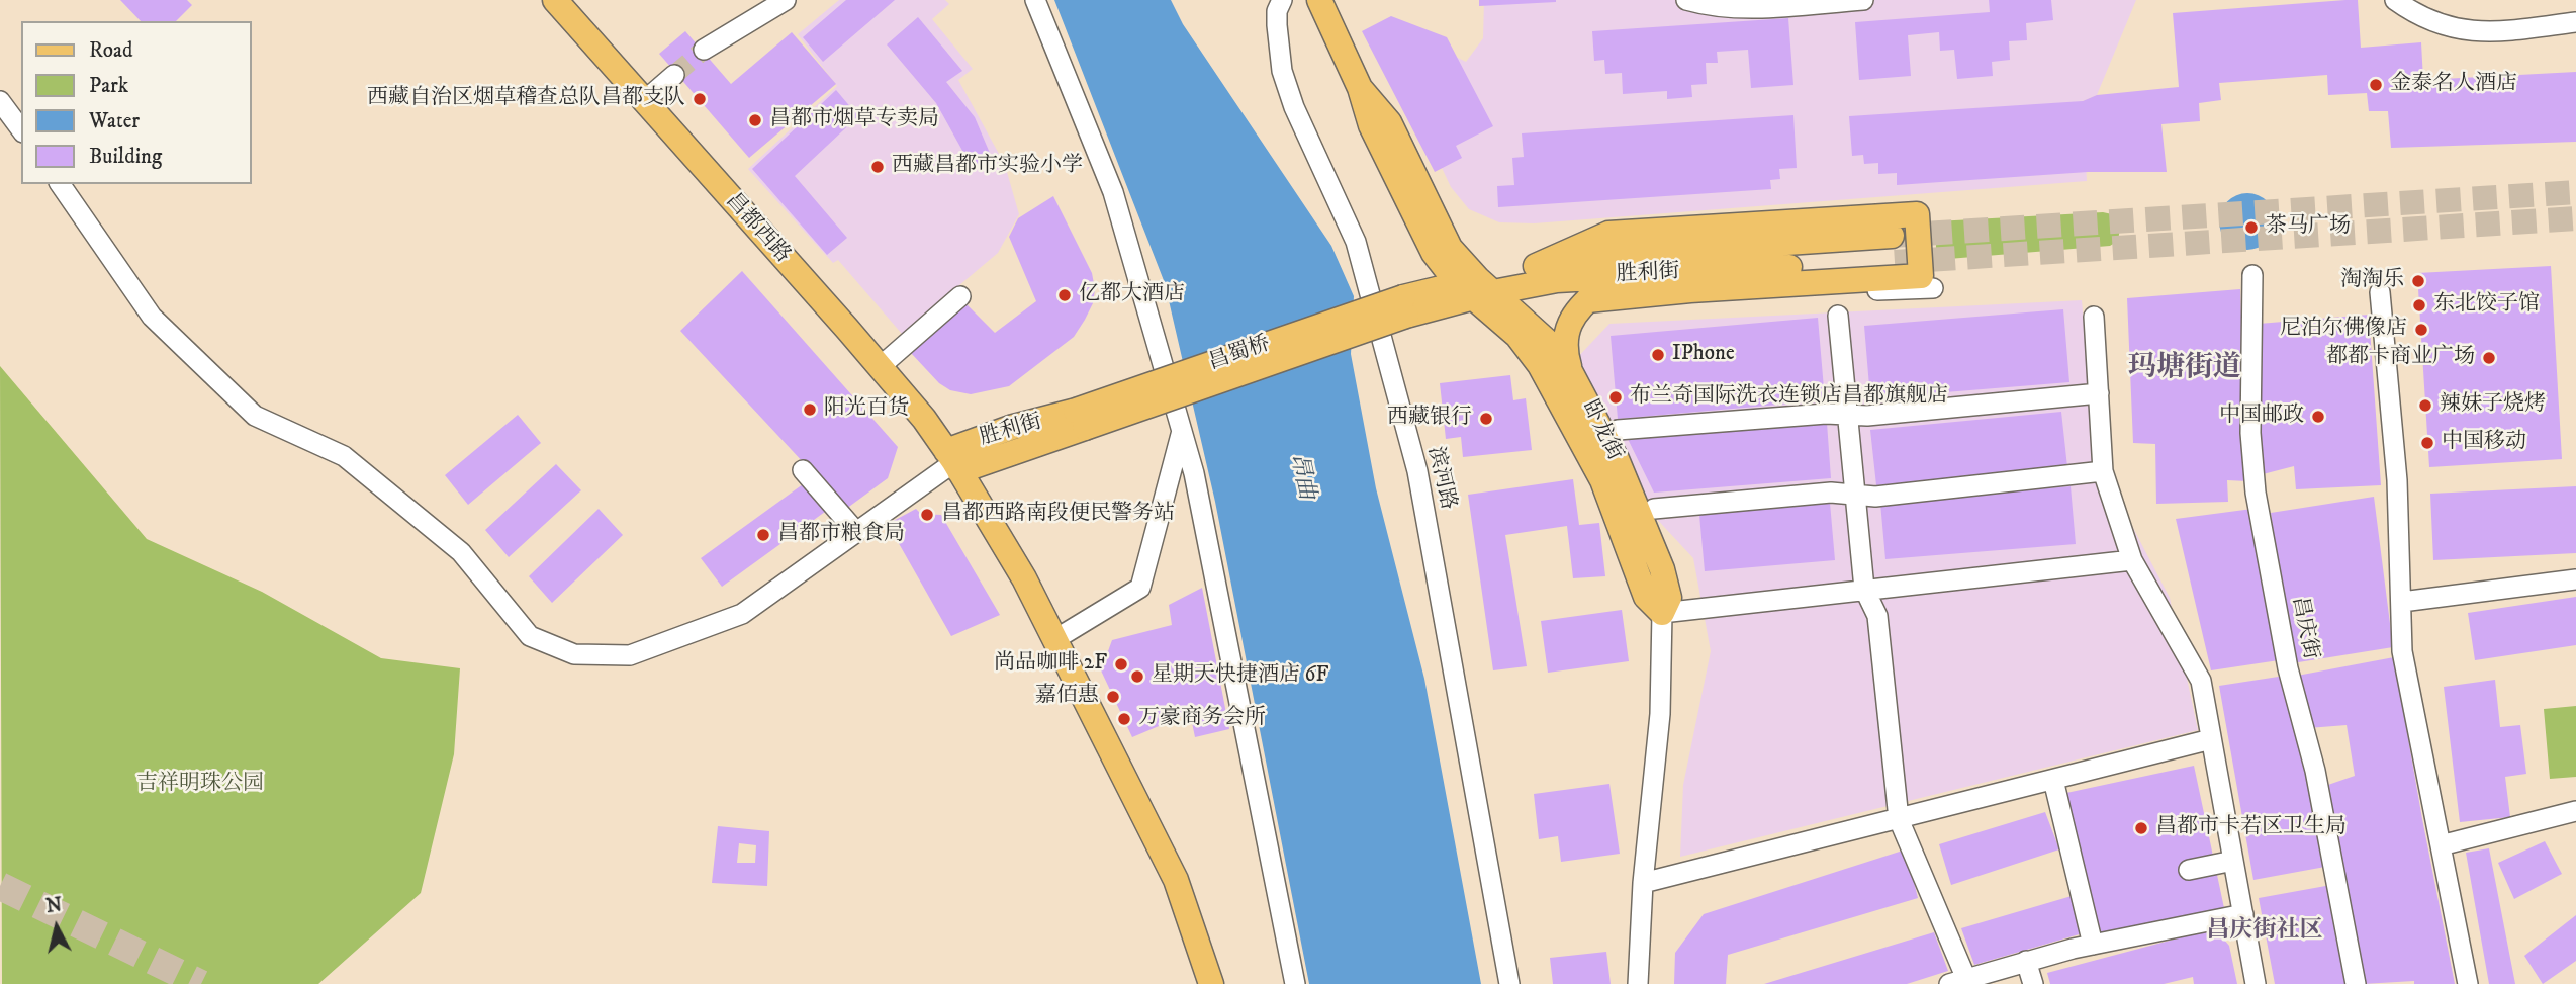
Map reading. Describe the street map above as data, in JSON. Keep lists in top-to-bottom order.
{
  "streets": {
    "main road": [
      "昌都西路",
      "胜利街",
      "昌蜀桥",
      "卧龙街"
    ],
    "street": ["滨河路", "昌庆街"]
  },
  "crossings": [
    ["昌都西路", "胜利街"],
    ["胜利街", "昌蜀桥"],
    ["胜利街", "卧龙街"]
  ],
  "districts": ["玛塘街道", "昌庆街社区"],
  "water": ["昂曲"],
  "parks": ["吉祥明珠公园"],
  "places": [
    "金泰名人酒店",
    "西藏自治区烟草稽查总队昌都支队",
    "昌都市烟草专卖局",
    "西藏昌都市实验小学",
    "茶马广场",
    "淘淘乐",
    "亿都大酒店",
    "东北饺子馆",
    "尼泊尔佛像店",
    "IPhone",
    "都都卡商业广场",
    "布兰奇国际洗衣连锁店昌都旗舰店",
    "辣妹子烧烤",
    "阳光百货",
    "中国邮政",
    "西藏银行",
    "中国移动",
    "昌都西路南段便民警务站",
    "昌都市粮食局",
    "尚品咖啡 2F",
    "星期天快捷酒店 6F",
    "嘉佰惠",
    "万豪商务会所",
    "昌都市卡若区卫生局"
  ],
  "legend": [
    "Road",
    "Park",
    "Water",
    "Building"
  ],
  "north": "top"
}
